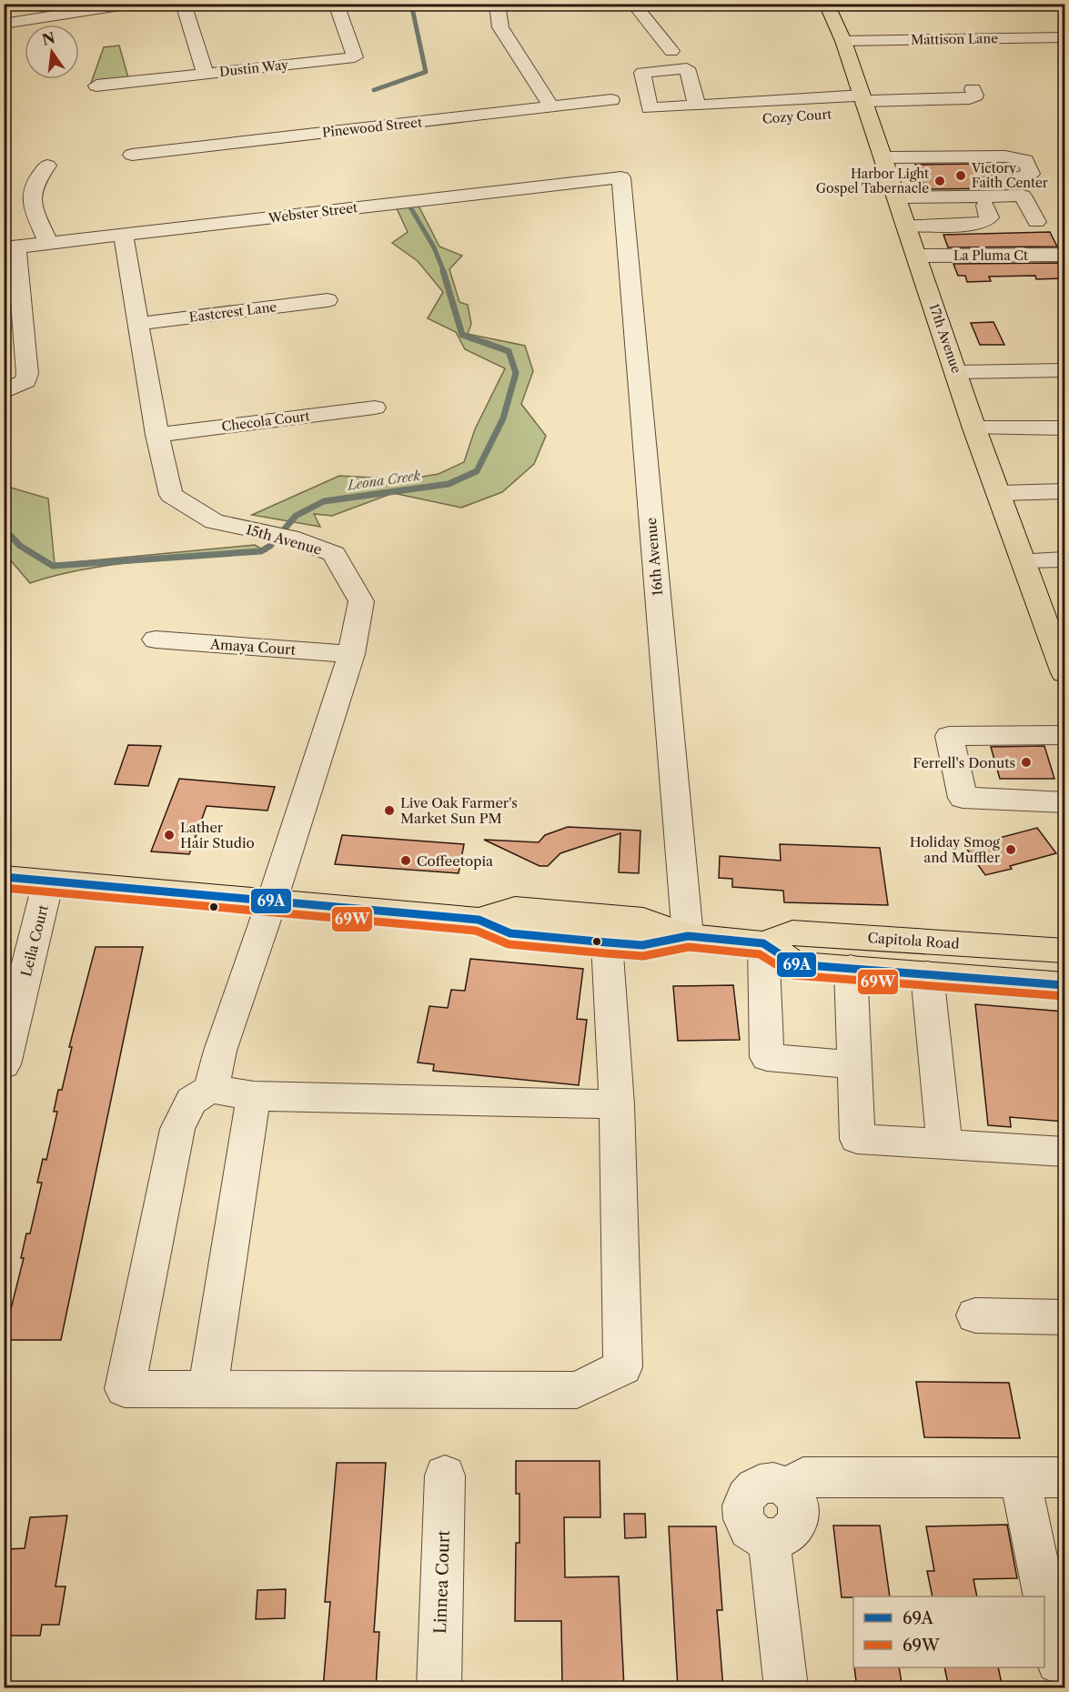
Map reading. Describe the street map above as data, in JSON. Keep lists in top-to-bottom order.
{
  "streets": {
    "main road": ["17th Avenue", "Capitola Road"],
    "street": [
      "Mattison Lane",
      "Dustin Way",
      "Cozy Court",
      "Pinewood Street",
      "Webster Street",
      "La Pluma Ct",
      "Eastcrest Lane",
      "Checola Court",
      "15th Avenue",
      "16th Avenue",
      "Amaya Court",
      "Leila Court",
      "Linnea Court"
    ]
  },
  "crossings": [
    ["Mattison Lane", "17th Avenue"],
    ["Cozy Court", "17th Avenue"],
    ["Webster Street", "15th Avenue"],
    ["Webster Street", "16th Avenue"],
    ["La Pluma Ct", "17th Avenue"],
    ["Eastcrest Lane", "15th Avenue"],
    ["Checola Court", "15th Avenue"],
    ["15th Avenue", "Amaya Court"],
    ["15th Avenue", "Capitola Road"],
    ["16th Avenue", "Capitola Road"],
    ["Leila Court", "Capitola Road"]
  ],
  "water": ["Leona Creek"],
  "places": [
    "Victory Faith Center",
    "Harbor Light Gospel Tabernacle",
    "Ferrell's Donuts",
    "Live Oak Farmer's Market Sun PM",
    "Lather Hair Studio",
    "Holiday Smog and Muffler",
    "Coffeetopia"
  ],
  "lines": ["transit line 69A", "transit line 69W"],
  "legend": ["69A", "69W"],
  "north": "top"
}
